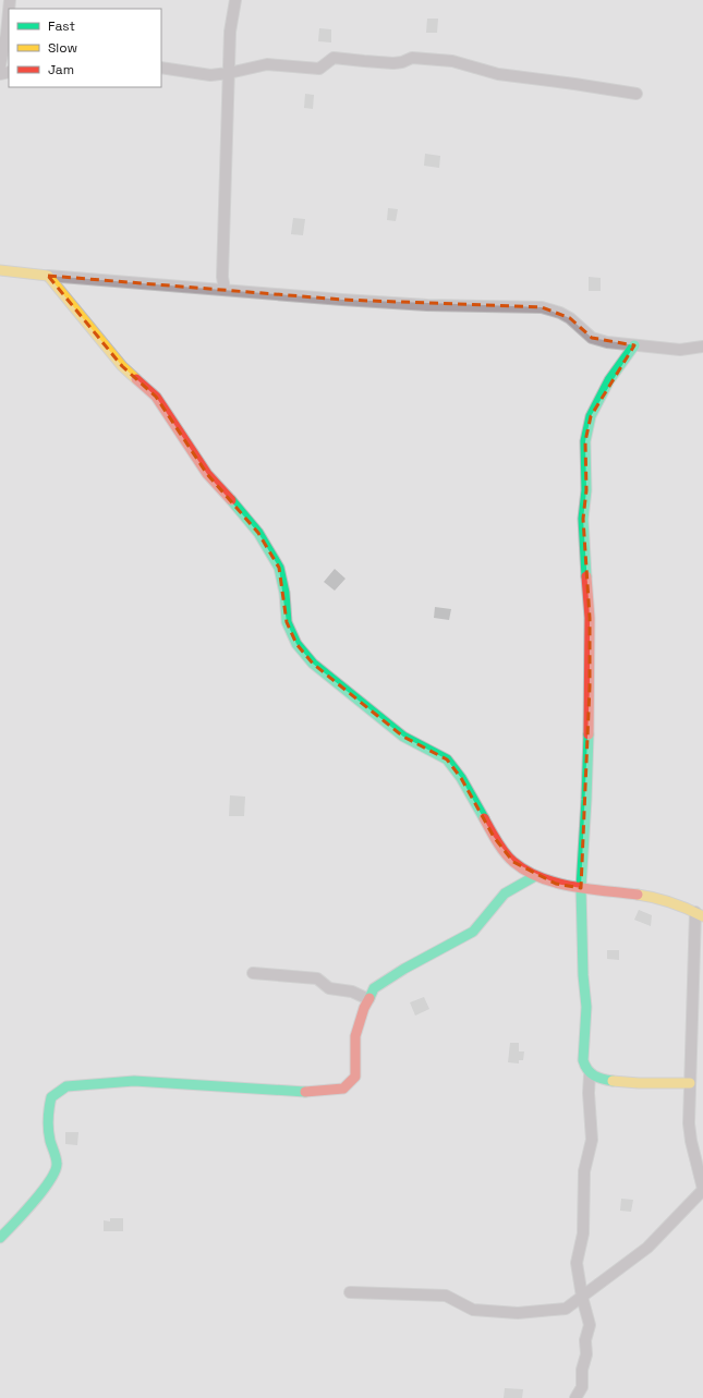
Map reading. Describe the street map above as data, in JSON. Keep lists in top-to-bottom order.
{
  "legend": ["Fast", "Slow", "Jam"]
}
